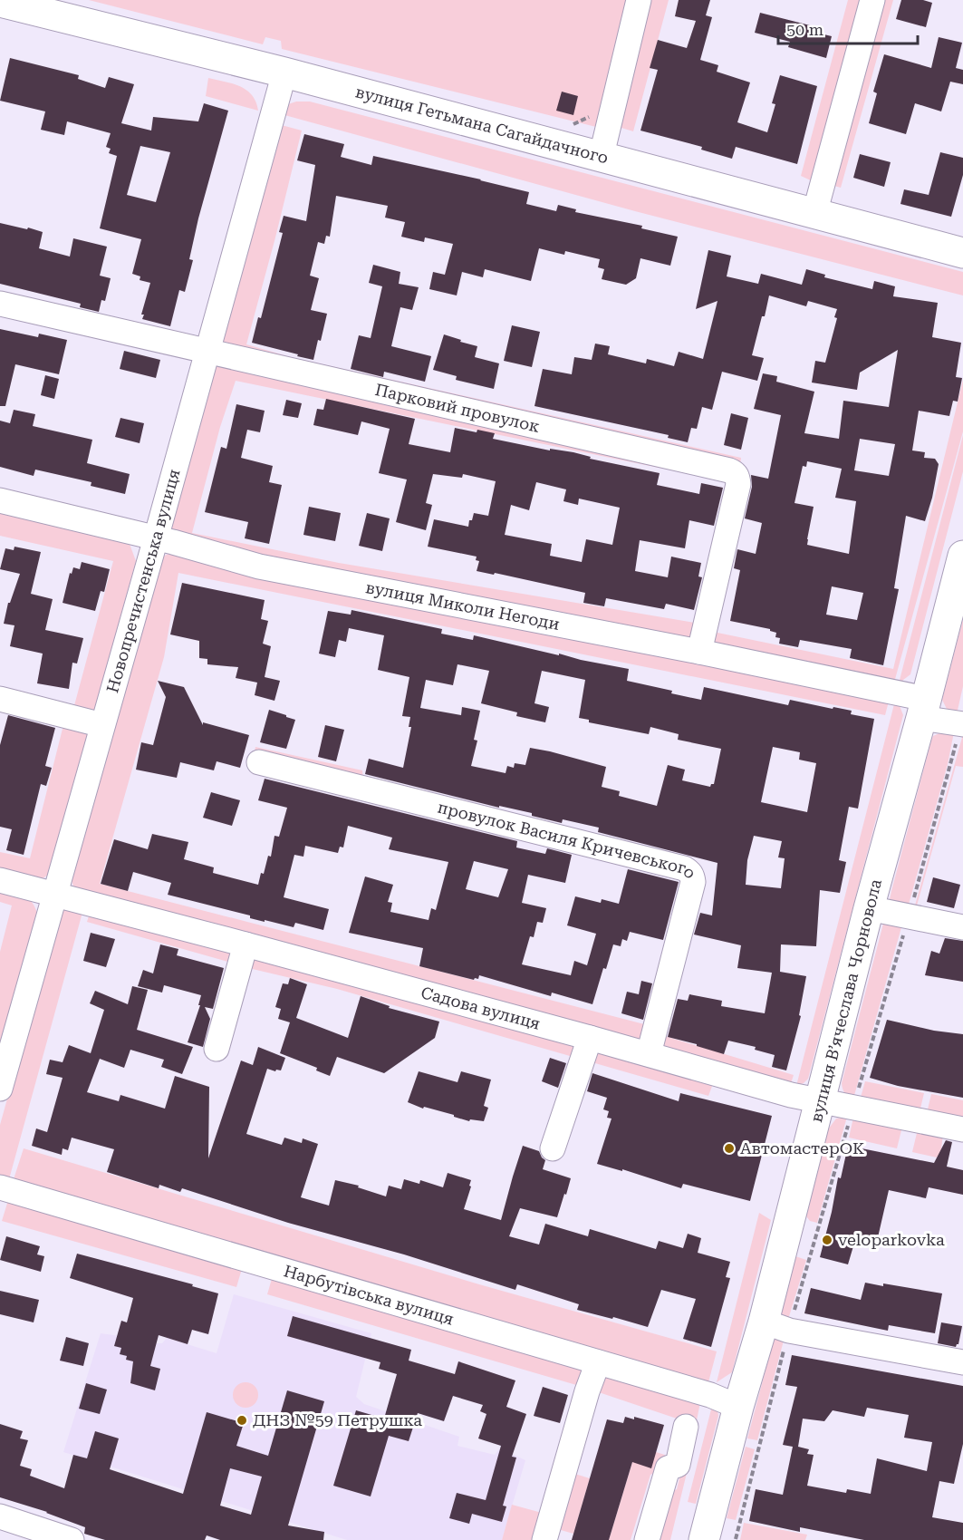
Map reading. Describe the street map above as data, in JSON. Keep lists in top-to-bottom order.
{
  "streets": {
    "main road": ["вулиця Гетьмана Сагайдачного", "вулиця Вʼячеслава Чорновола"],
    "street": [
      "Парковий провулок",
      "Новопречистенська вулиця",
      "вулиця Миколи Негоди",
      "провулок Василя Кричевського",
      "Садова вулиця",
      "Нарбутівська вулиця"
    ]
  },
  "crossings": [
    ["вулиця Гетьмана Сагайдачного", "Новопречистенська вулиця"],
    ["Парковий провулок", "Новопречистенська вулиця"],
    ["Парковий провулок", "вулиця Миколи Негоди"],
    ["Новопречистенська вулиця", "вулиця Миколи Негоди"],
    ["Новопречистенська вулиця", "Садова вулиця"],
    ["вулиця Миколи Негоди", "вулиця Вʼячеслава Чорновола"],
    ["провулок Василя Кричевського", "Садова вулиця"],
    ["вулиця Вʼячеслава Чорновола", "Садова вулиця"],
    ["вулиця Вʼячеслава Чорновола", "Нарбутівська вулиця"]
  ],
  "places": ["АвтомастерОК", "veloparkovka", "ДНЗ №59 Петрушка"],
  "scale_bar": "50 m"
}
